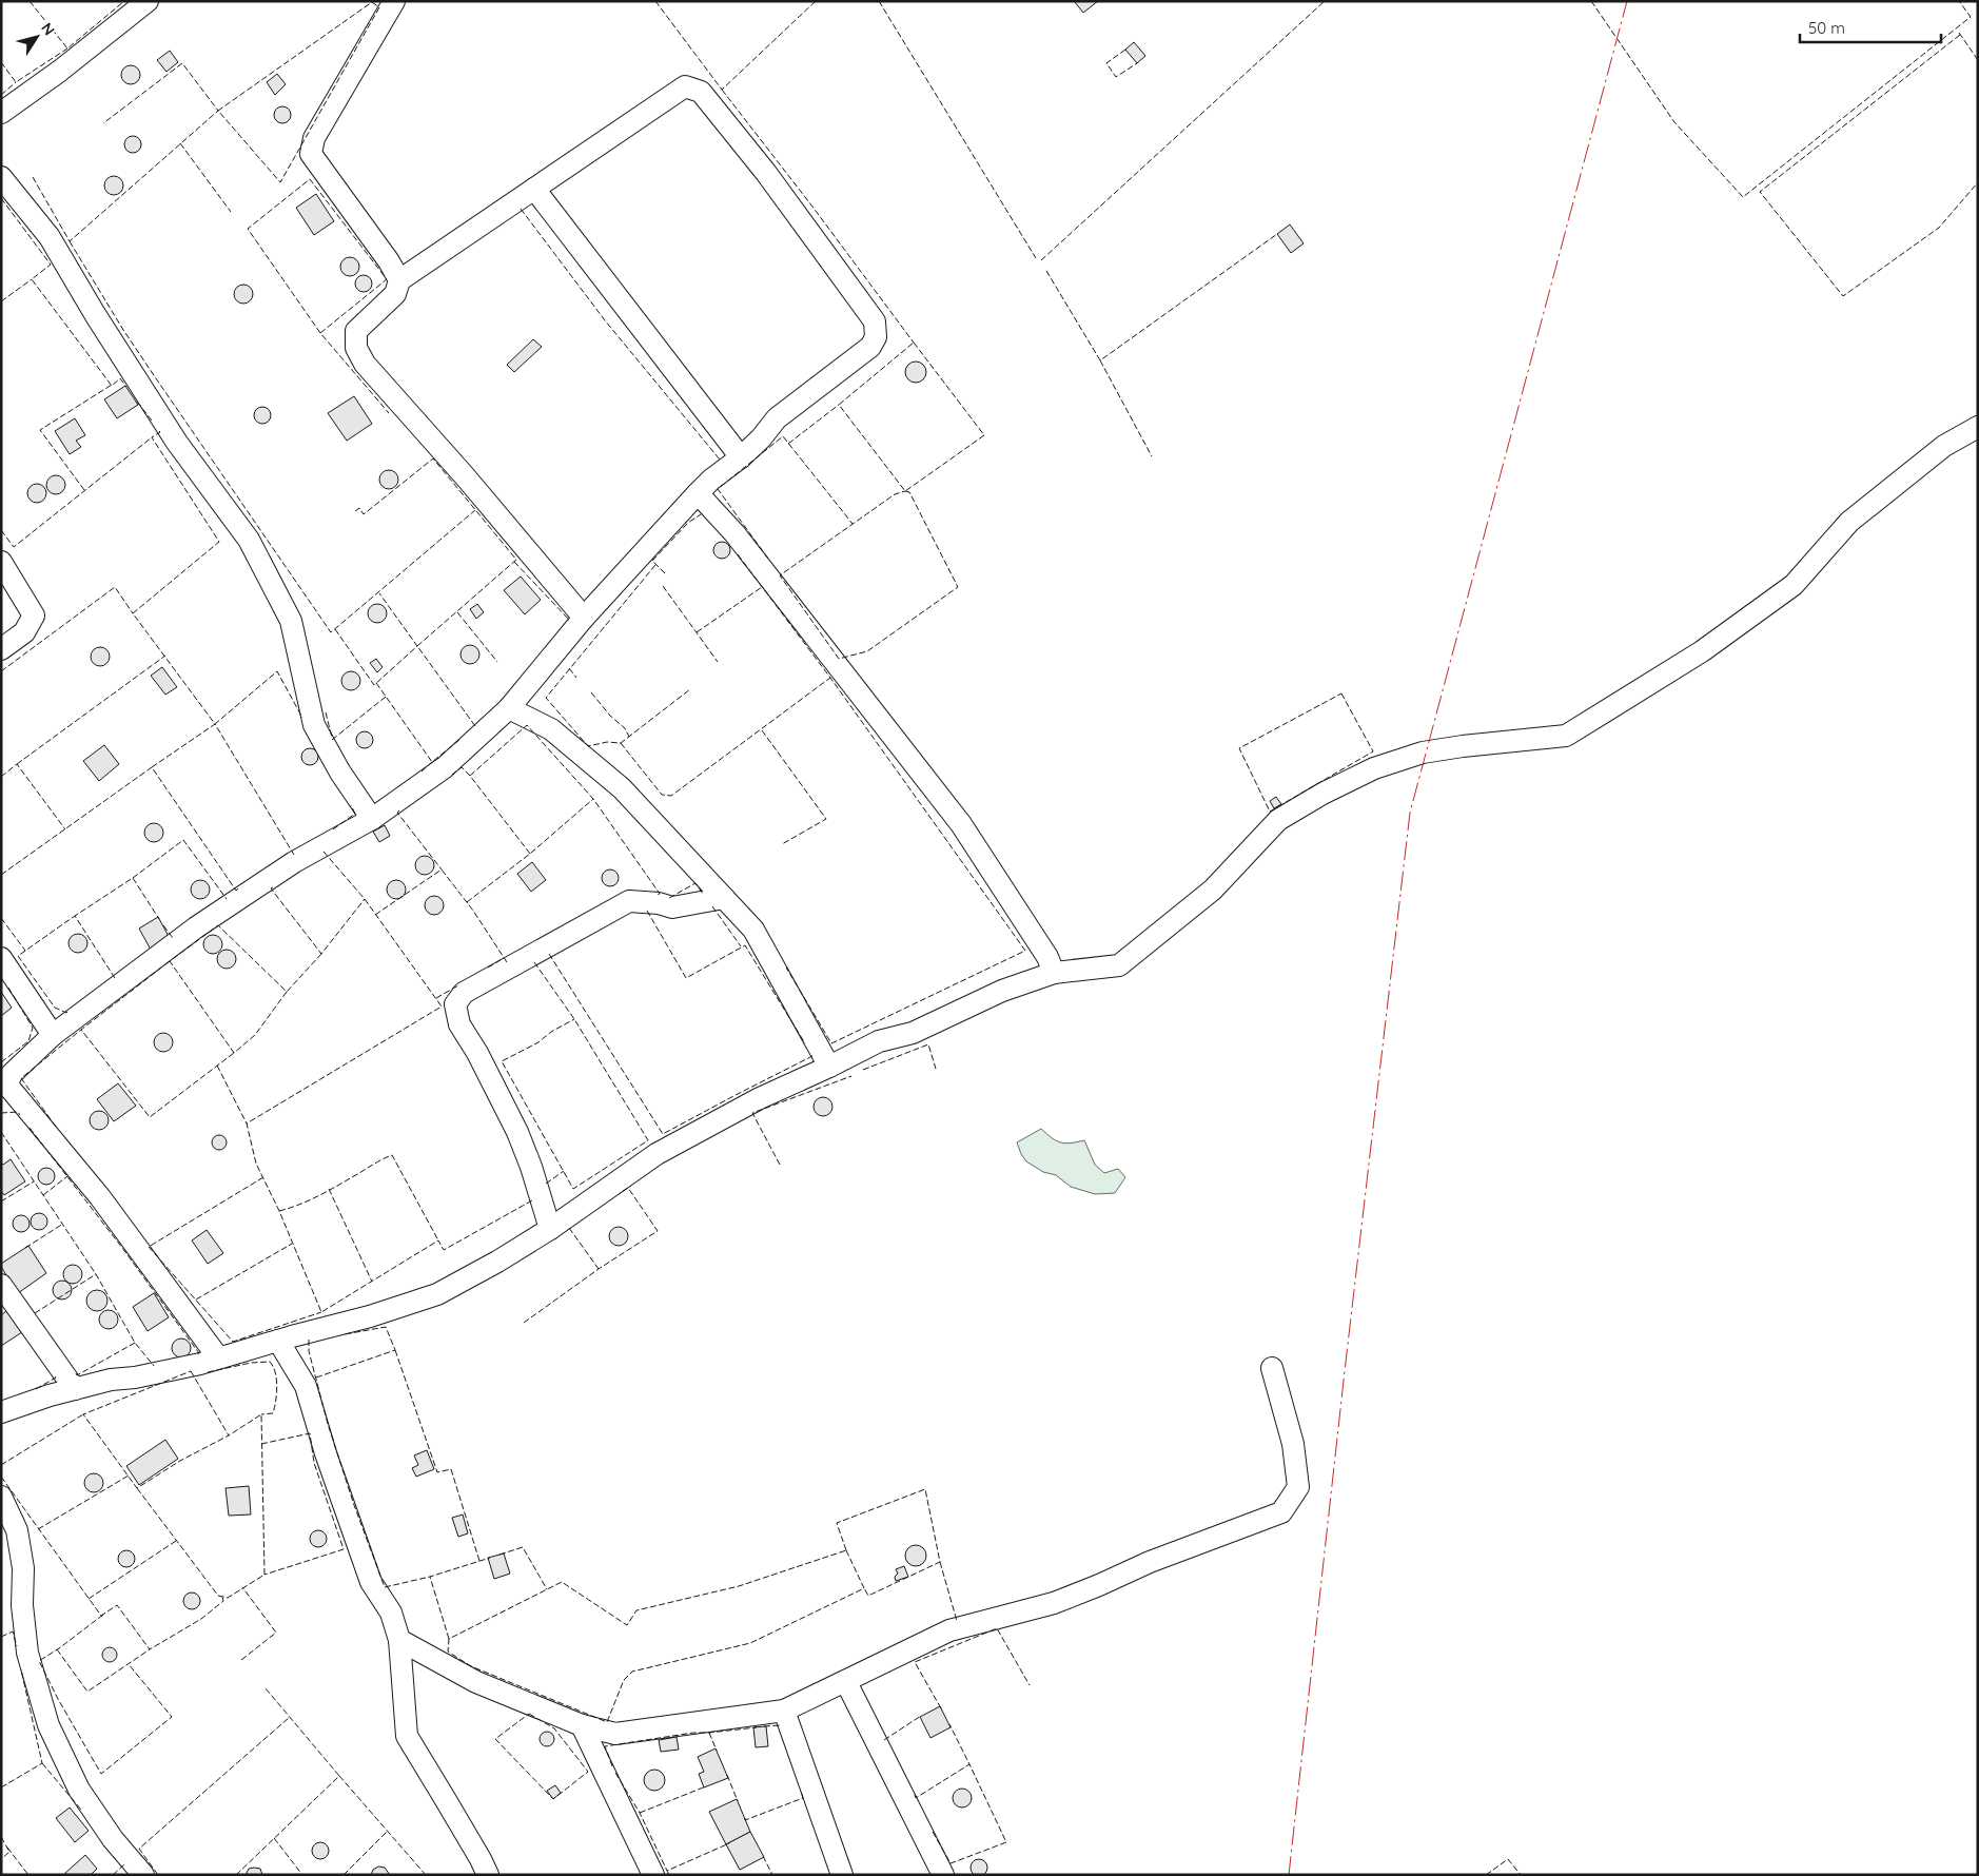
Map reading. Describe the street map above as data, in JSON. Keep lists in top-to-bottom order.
{
  "scale_bar": "50 m",
  "north": "top right"
}
